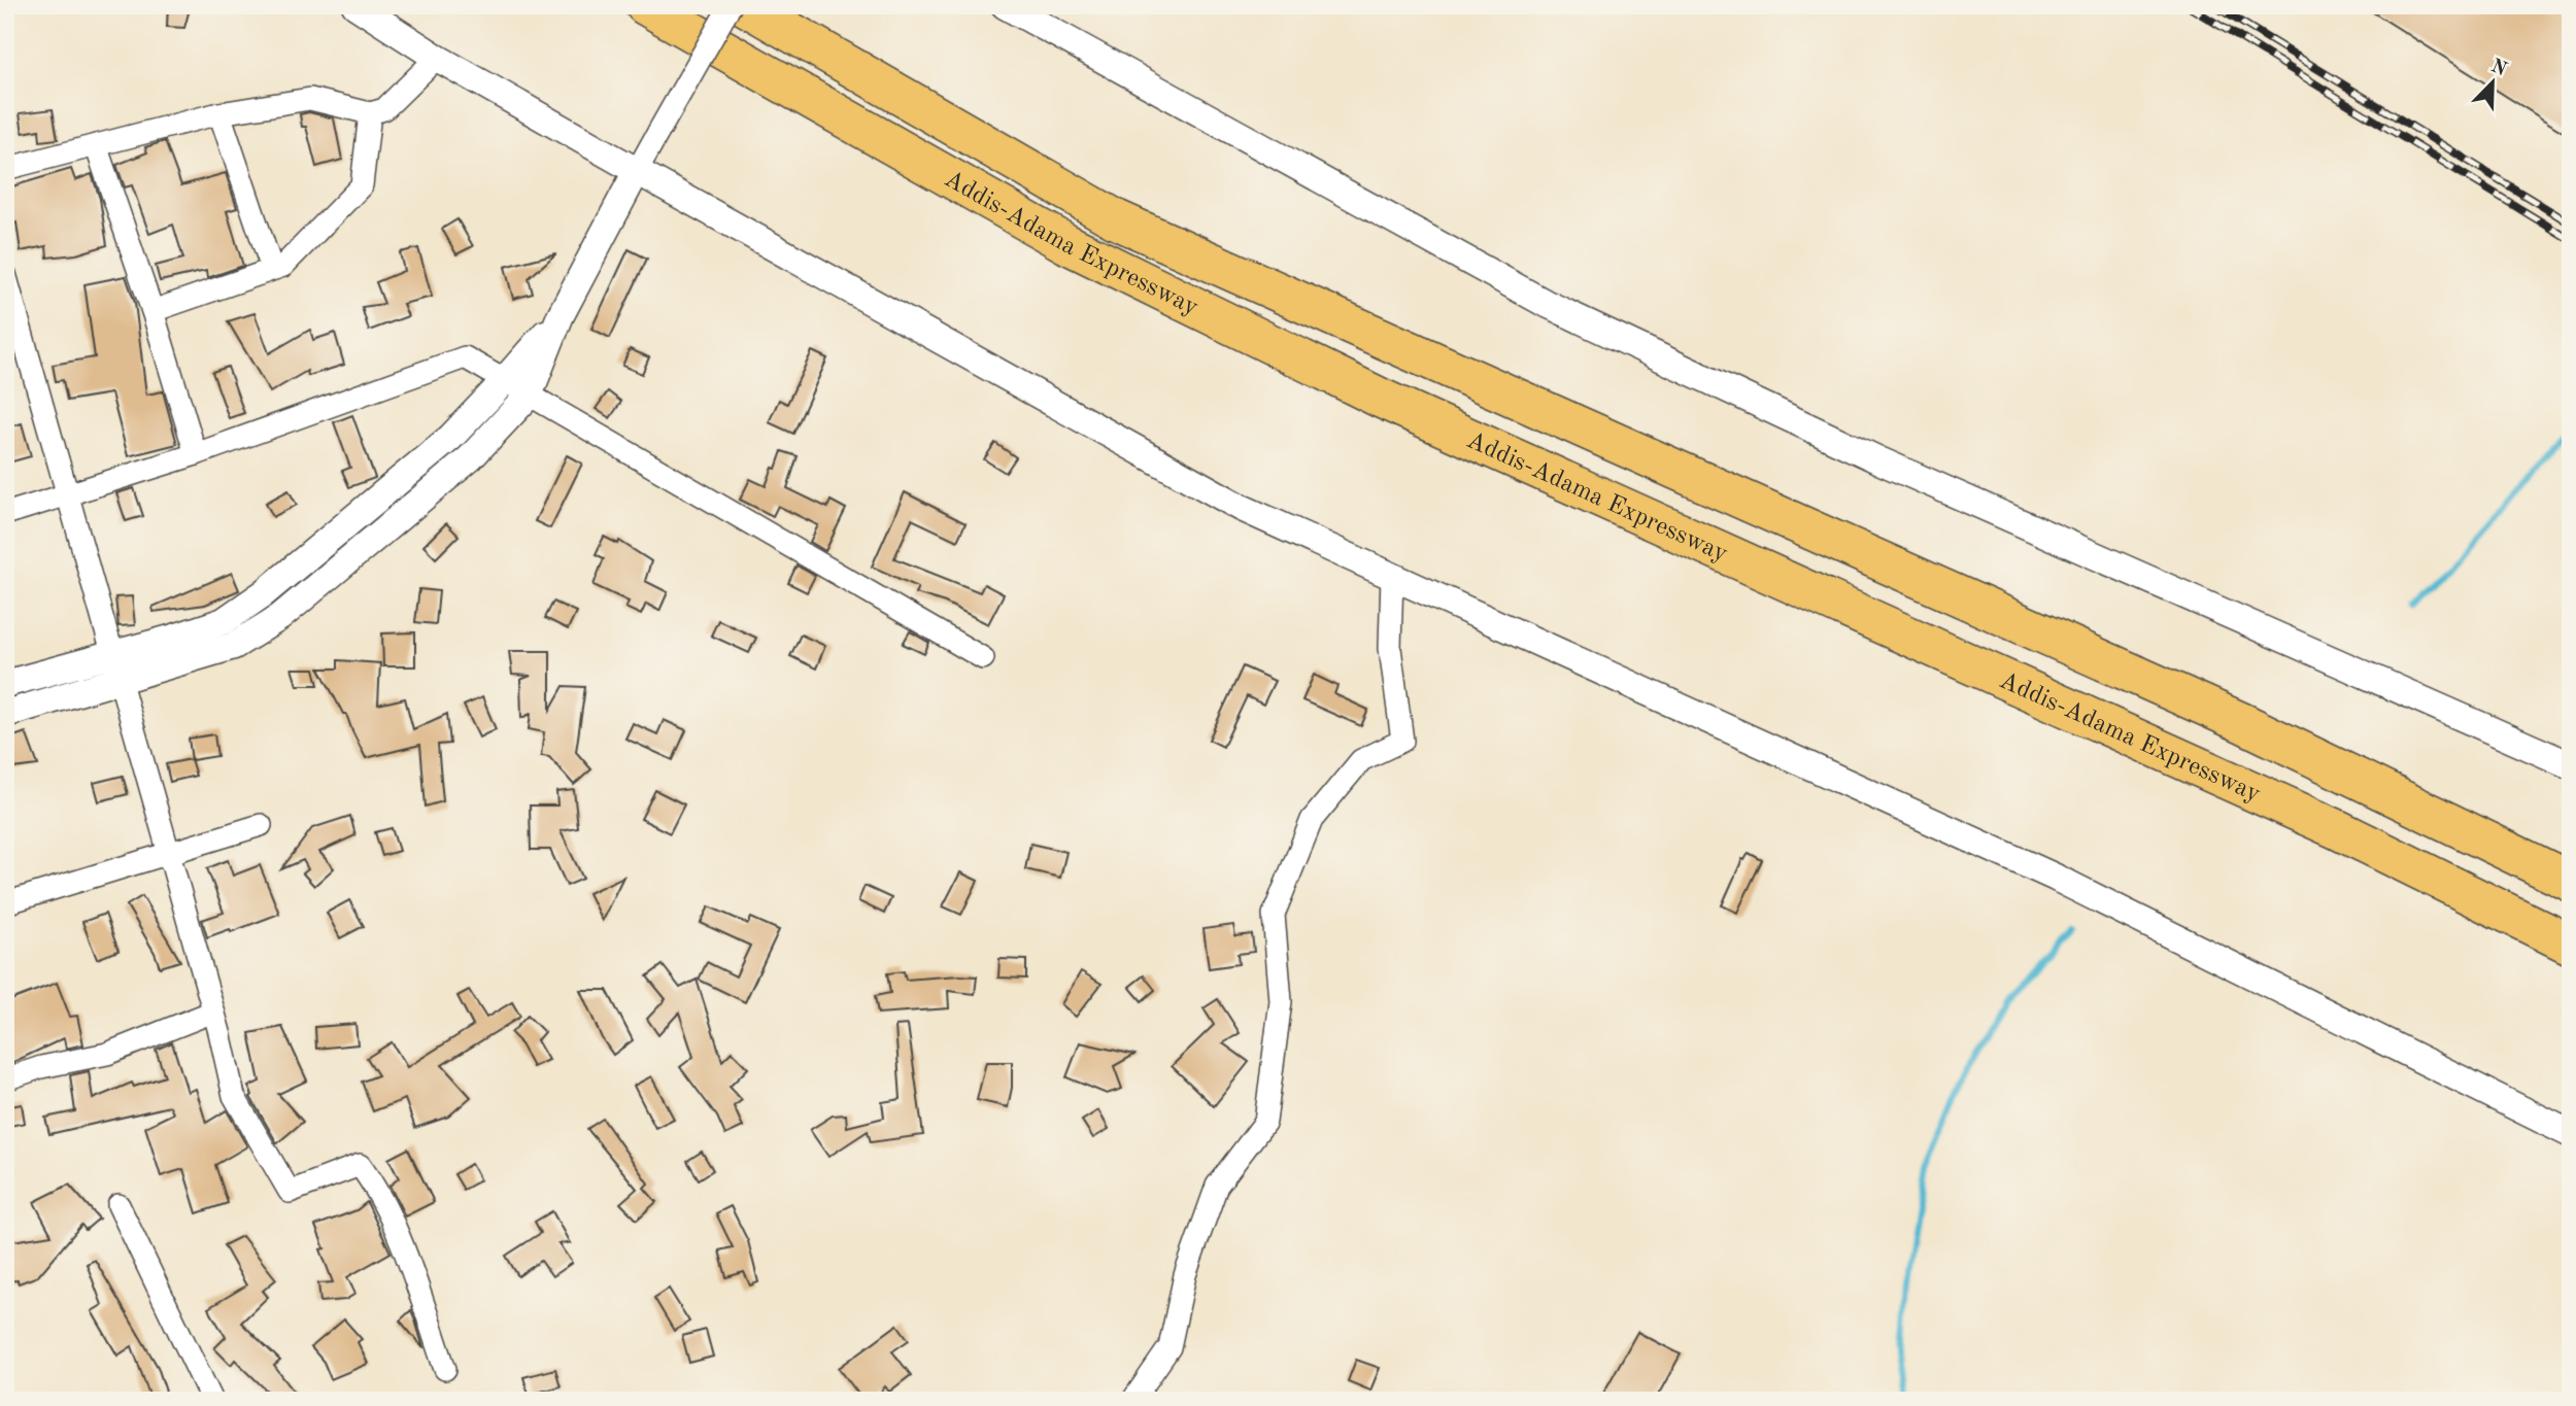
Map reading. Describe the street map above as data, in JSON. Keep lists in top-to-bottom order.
{
  "streets": {
    "highway": ["Addis-Adama Expressway"]
  },
  "north": "top right"
}
